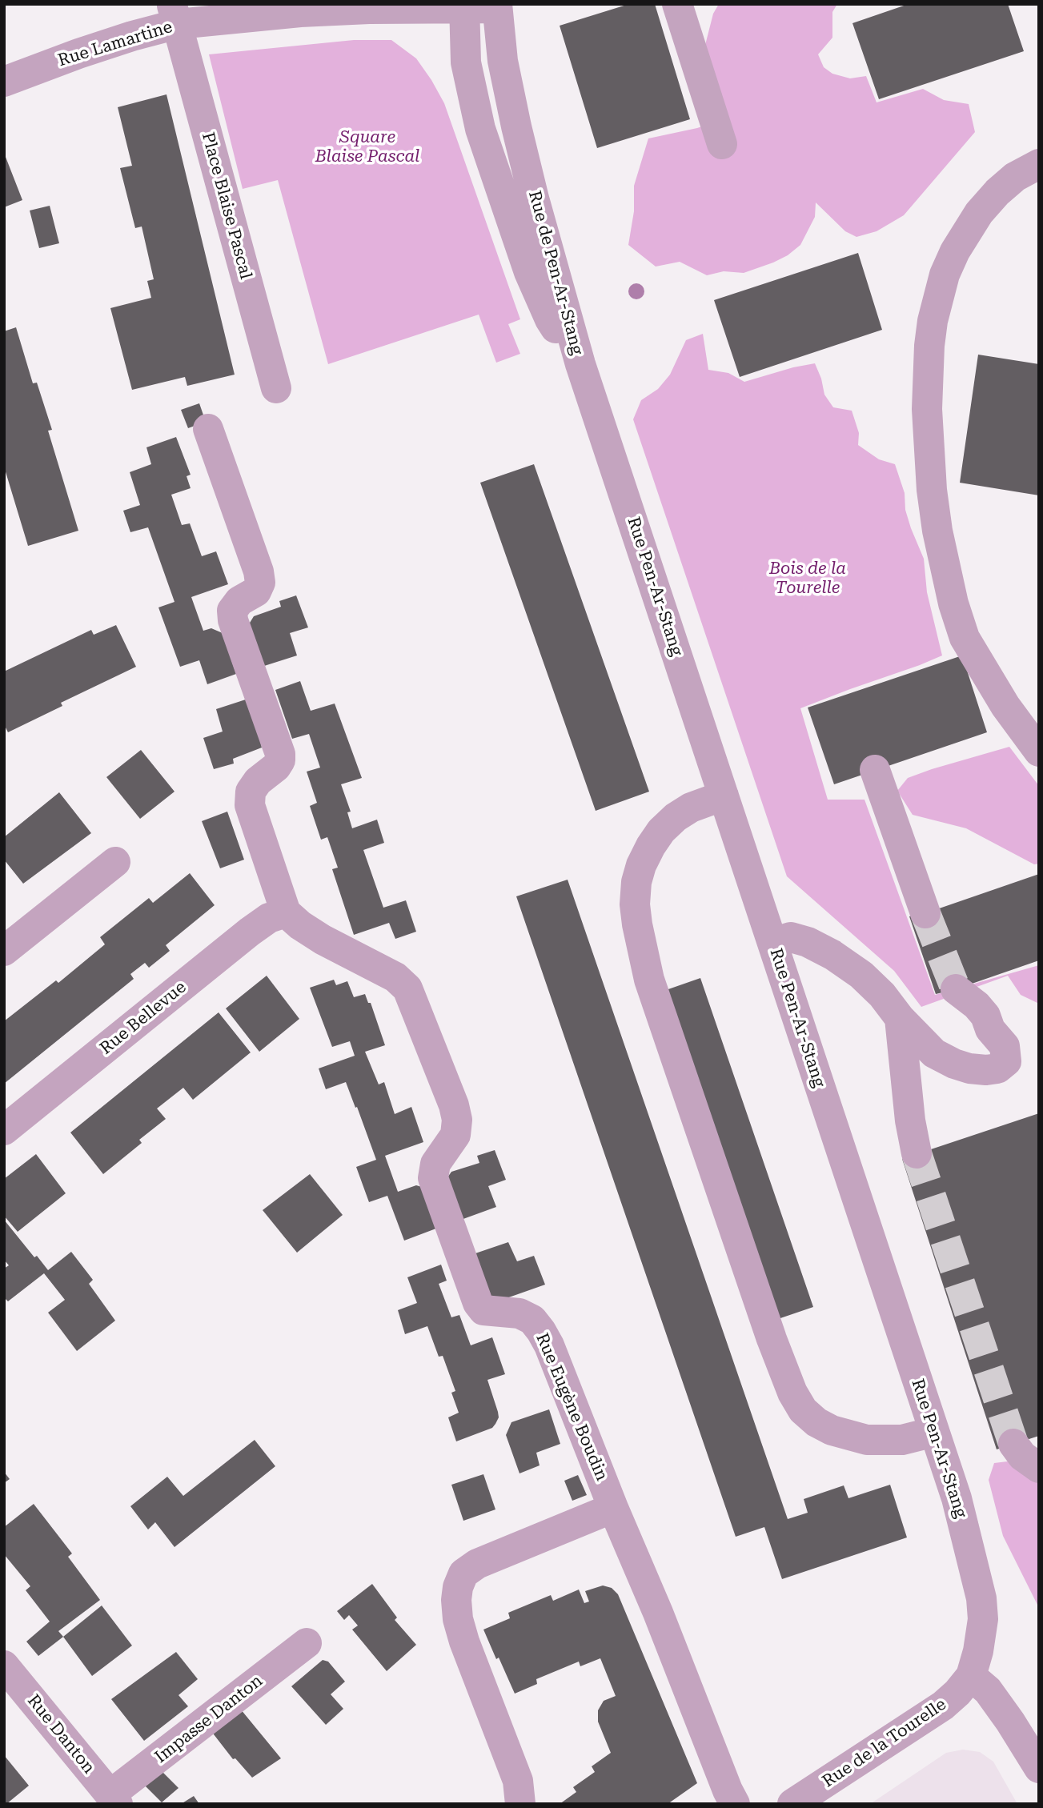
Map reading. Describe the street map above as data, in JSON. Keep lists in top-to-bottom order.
{
  "streets": {
    "street": [
      "Rue Lamartine",
      "Place Blaise Pascal",
      "Rue de Pen-Ar-Stang",
      "Rue Pen-Ar-Stang",
      "Rue Bellevue",
      "Rue Eugène Boudin",
      "Impasse Danton",
      "Rue Danton",
      "Rue de la Tourelle"
    ]
  },
  "crossings": [
    ["Rue Lamartine", "Place Blaise Pascal"],
    ["Rue Lamartine", "Rue de Pen-Ar-Stang"],
    ["Rue de Pen-Ar-Stang", "Rue Pen-Ar-Stang"],
    ["Rue Pen-Ar-Stang", "Rue de la Tourelle"],
    ["Rue Bellevue", "Rue Eugène Boudin"],
    ["Impasse Danton", "Rue Danton"]
  ],
  "parks": ["Square Blaise Pascal", "Bois de la Tourelle"]
}
